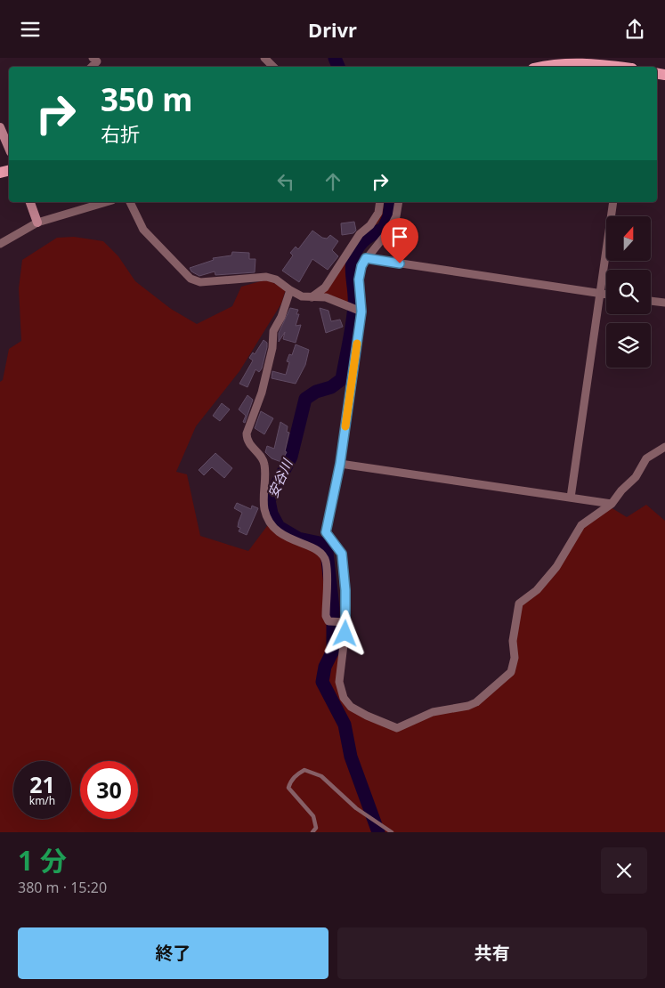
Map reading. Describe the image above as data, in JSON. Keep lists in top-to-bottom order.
{
  "water": ["安谷川"],
  "north": "top",
  "page": {
    "header": "Drivr",
    "turn": ["350 m", "右折"],
    "speed": "21 km/h",
    "limit": "30",
    "heading": ["1 分", "380 m · 15:20"],
    "buttons": ["終了", "共有"]
  }
}
